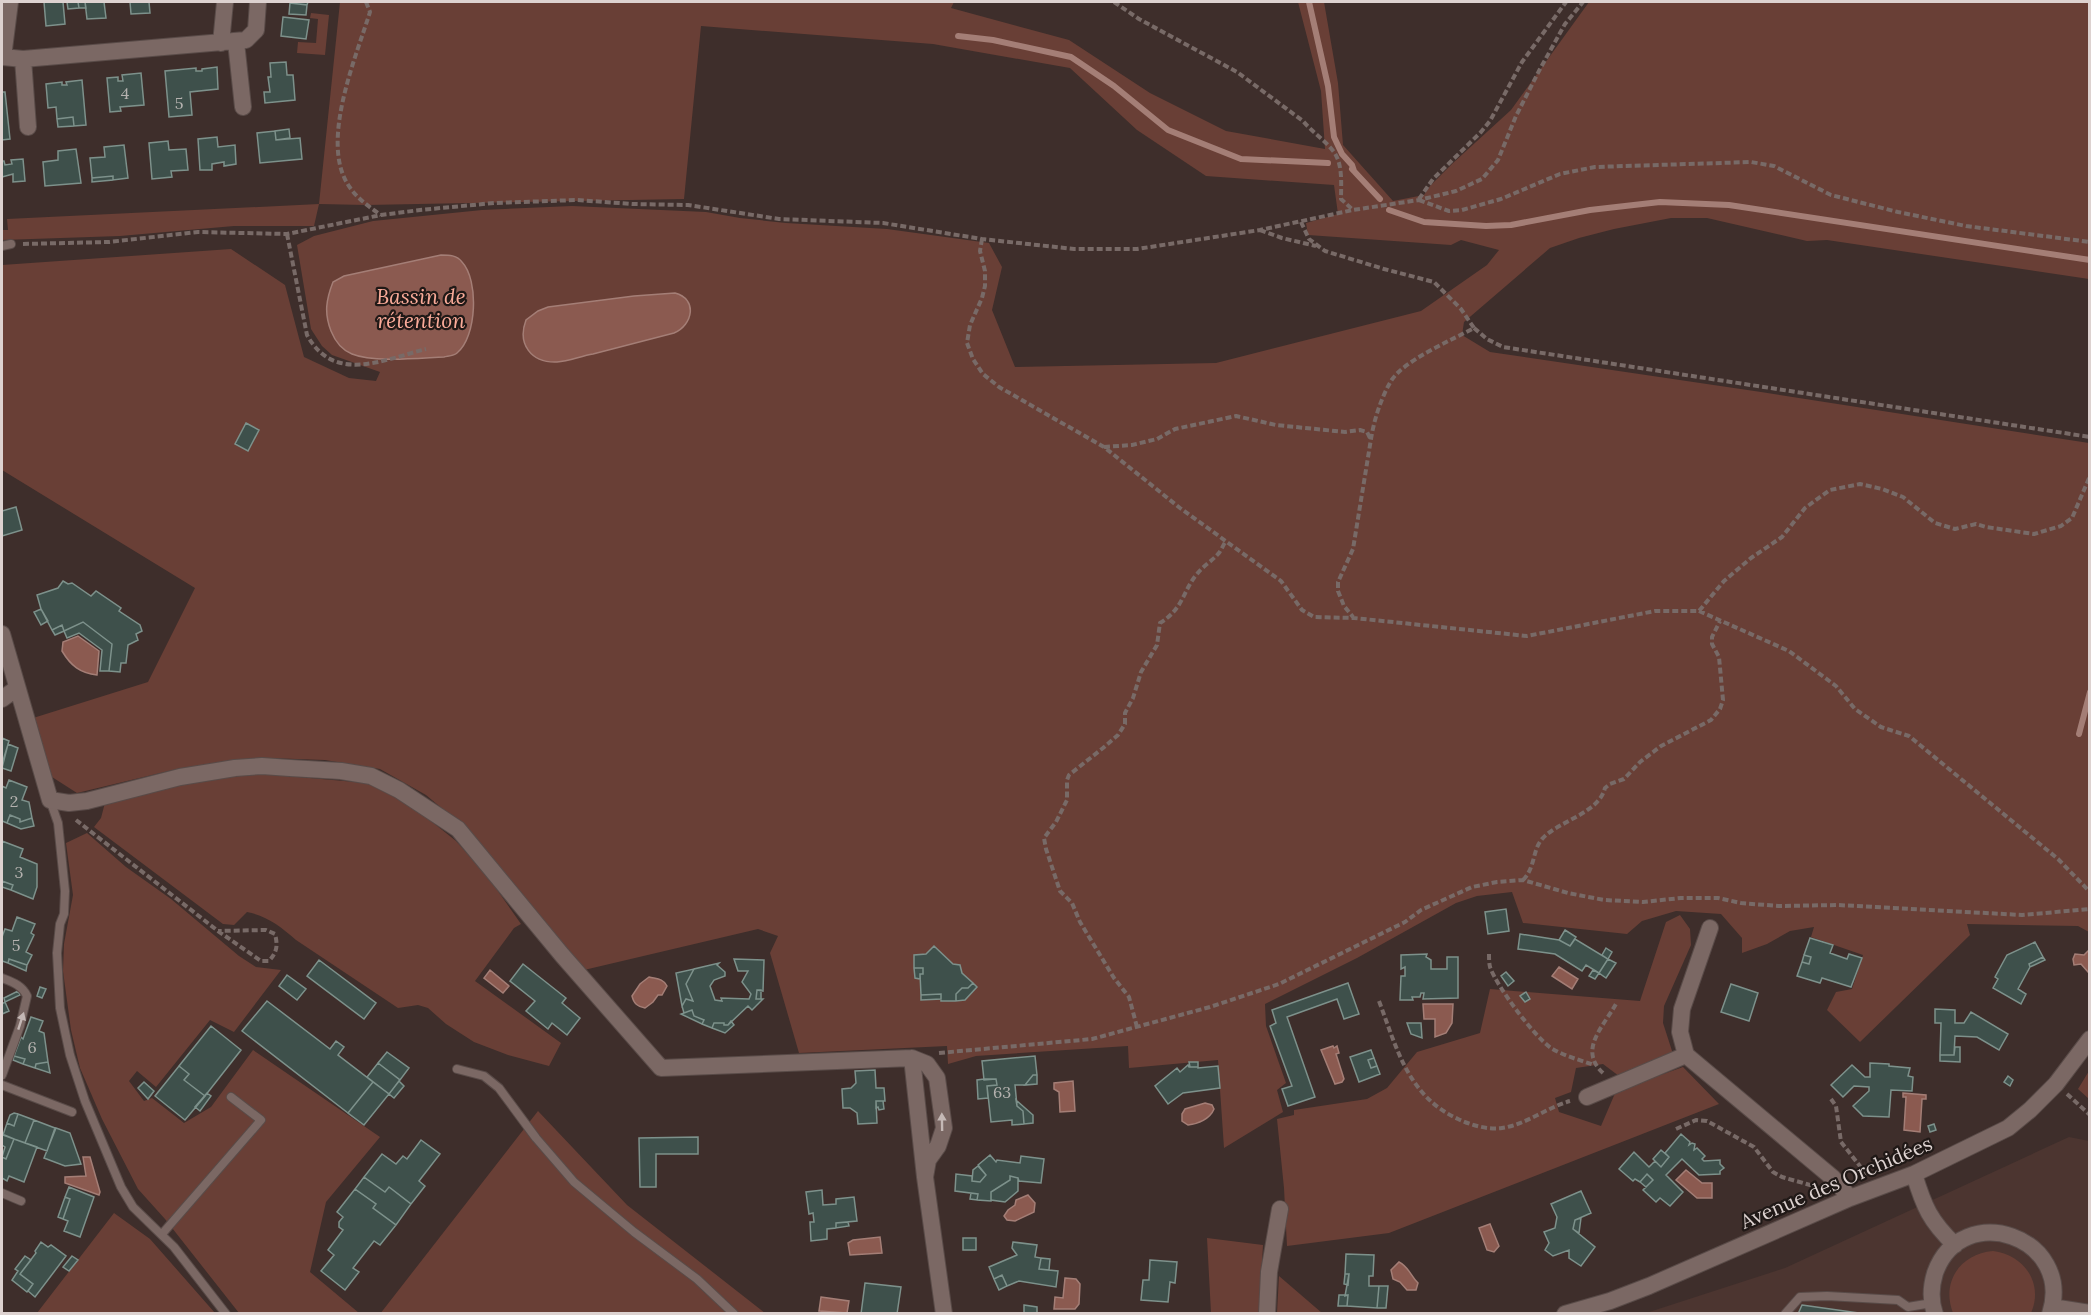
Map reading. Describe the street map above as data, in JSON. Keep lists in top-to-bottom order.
{
  "streets": {
    "street": ["Avenue des Orchidées"]
  },
  "water": ["Bassin de rétention"],
  "house_numbers": [
    "4",
    "5",
    "2",
    "3",
    "5",
    "6",
    "63"
  ]
}
